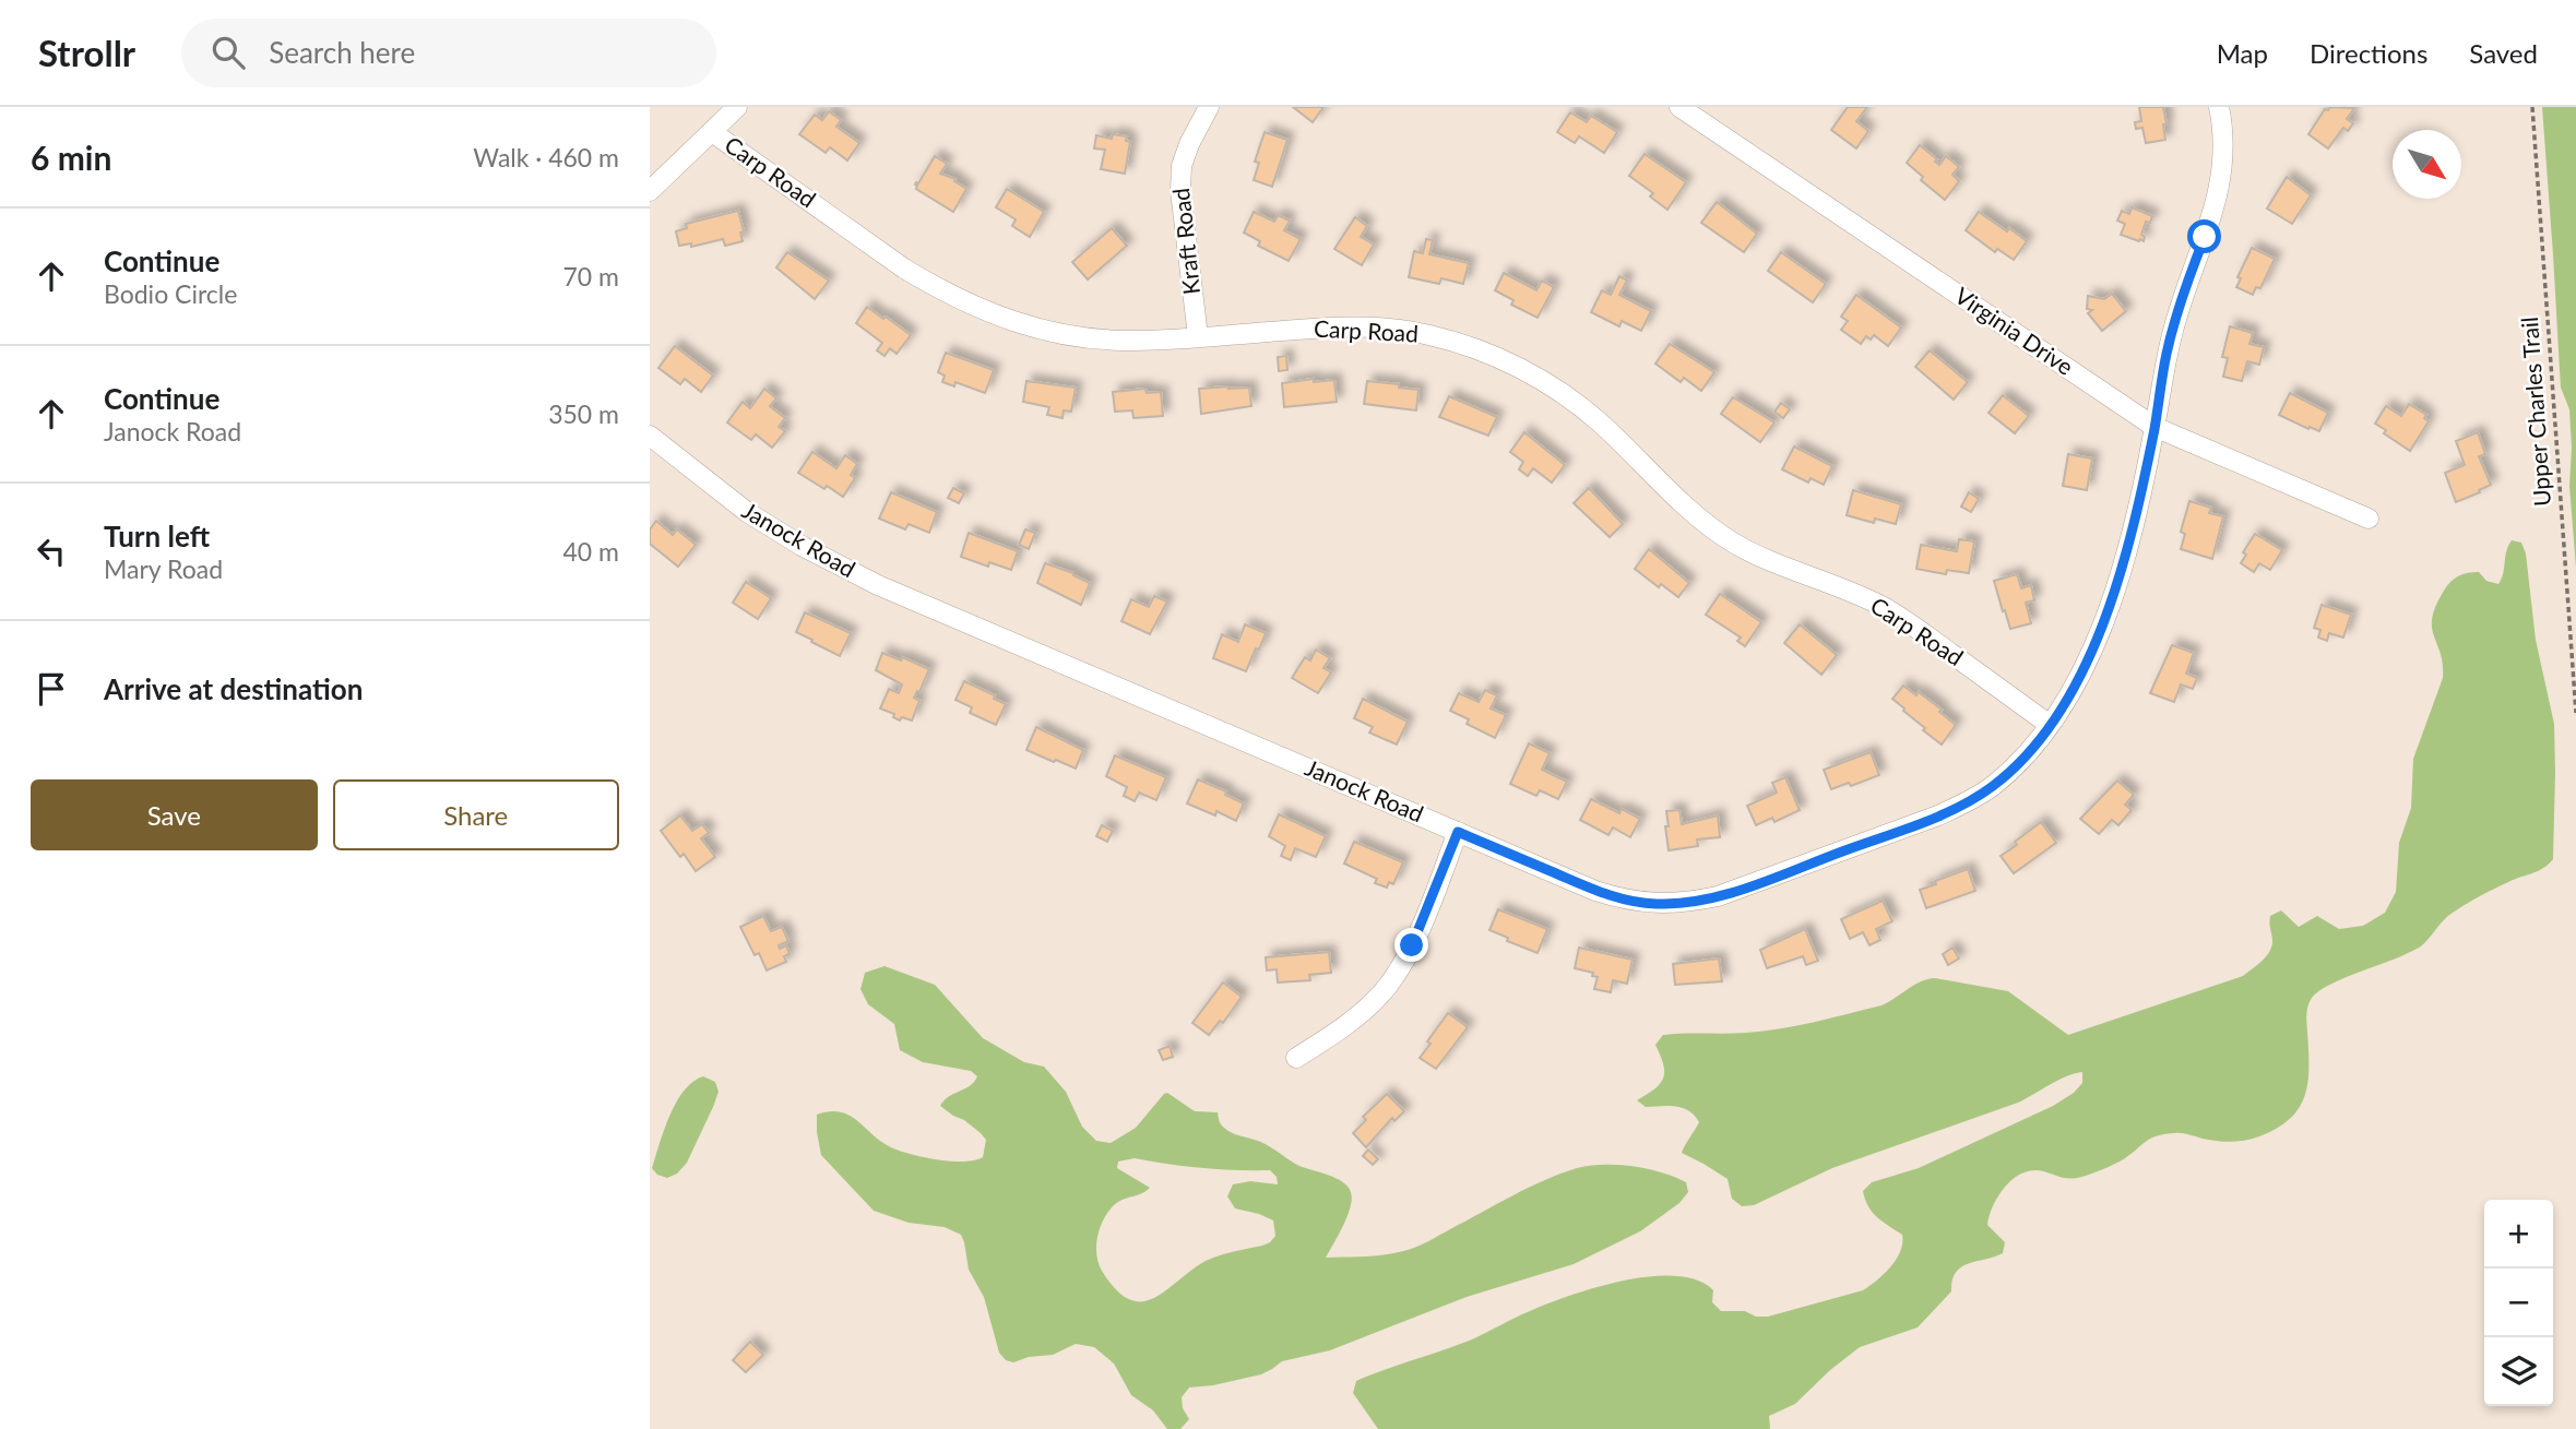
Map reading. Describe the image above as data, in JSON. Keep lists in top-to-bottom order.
{
  "streets": {
    "street": [
      "Carp Road",
      "Kraft Road",
      "Virginia Drive",
      "Janock Road"
    ],
    "path": ["Upper Charles Trail"]
  },
  "crossings": [
    ["Carp Road", "Kraft Road"],
    ["Carp Road", "Janock Road"],
    ["Virginia Drive", "Janock Road"]
  ],
  "north": "bottom right",
  "page": {
    "header": "Strollr",
    "search": "Search here",
    "nav": ["Map", "Directions", "Saved"],
    "heading": ["6 min", "Walk · 460 m"],
    "list": [
      ["Continue", "Bodio Circle", "70 m"],
      ["Continue", "Janock Road", "350 m"],
      ["Turn left", "Mary Road", "40 m"],
      "Arrive at destination"
    ],
    "buttons": ["Save", "Share"],
    "map_buttons": ["+", "−"]
  }
}
